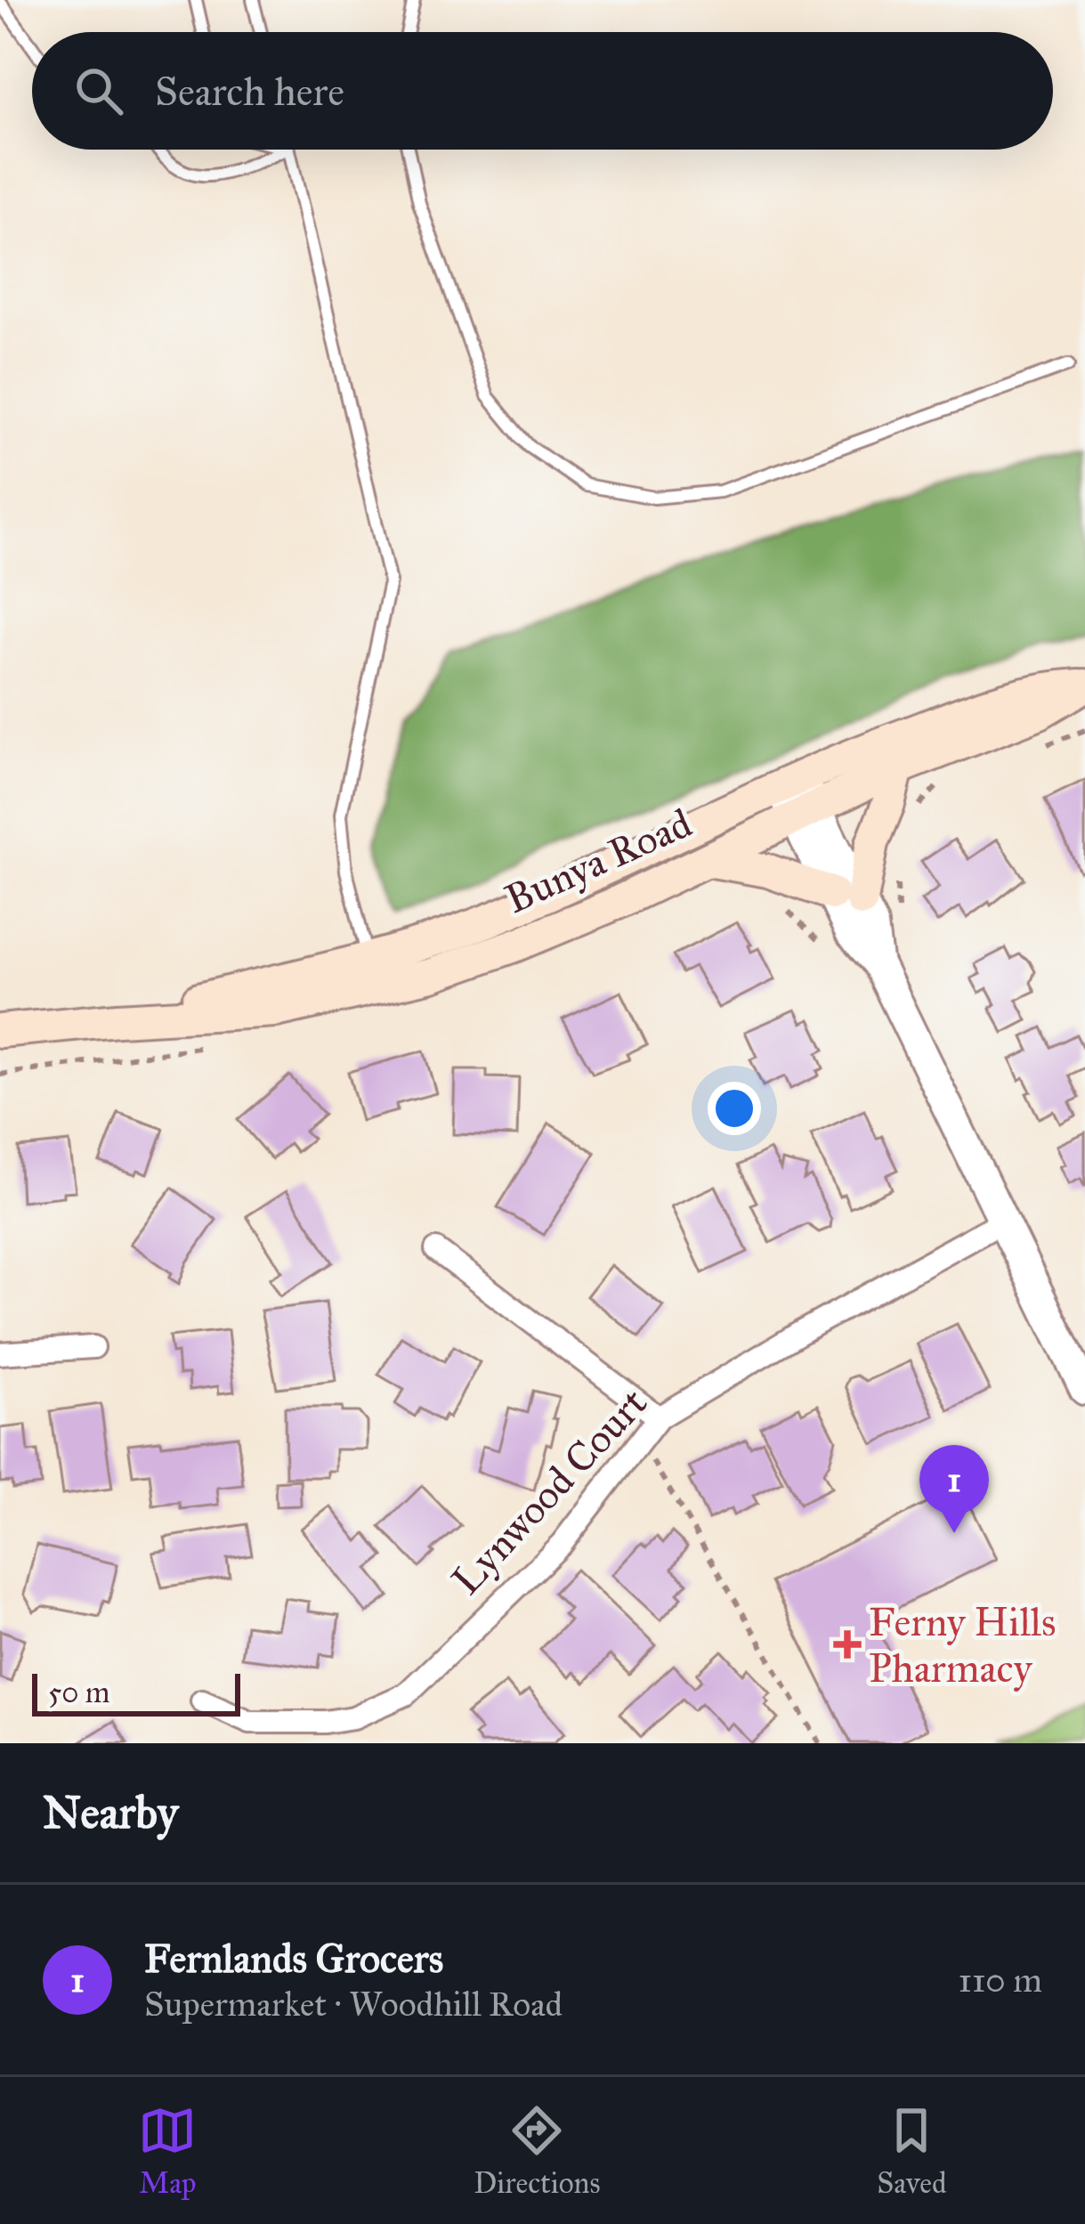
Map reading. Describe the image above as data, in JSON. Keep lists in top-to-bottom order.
{
  "streets": {
    "main road": ["Bunya Road"],
    "street": ["Lynwood Court"]
  },
  "places": {
    "health": ["Ferny Hills Pharmacy"]
  },
  "scale_bar": "50 m",
  "page": {
    "search": "Search here",
    "pins": "1",
    "scale": "50 m",
    "heading": "Nearby",
    "list": [
      {
        "mark": "1",
        "name": "Fernlands Grocers",
        "note": "Supermarket · Woodhill Road",
        "value": "110 m"
      }
    ],
    "nav": ["Map", "Directions", "Saved"]
  }
}
